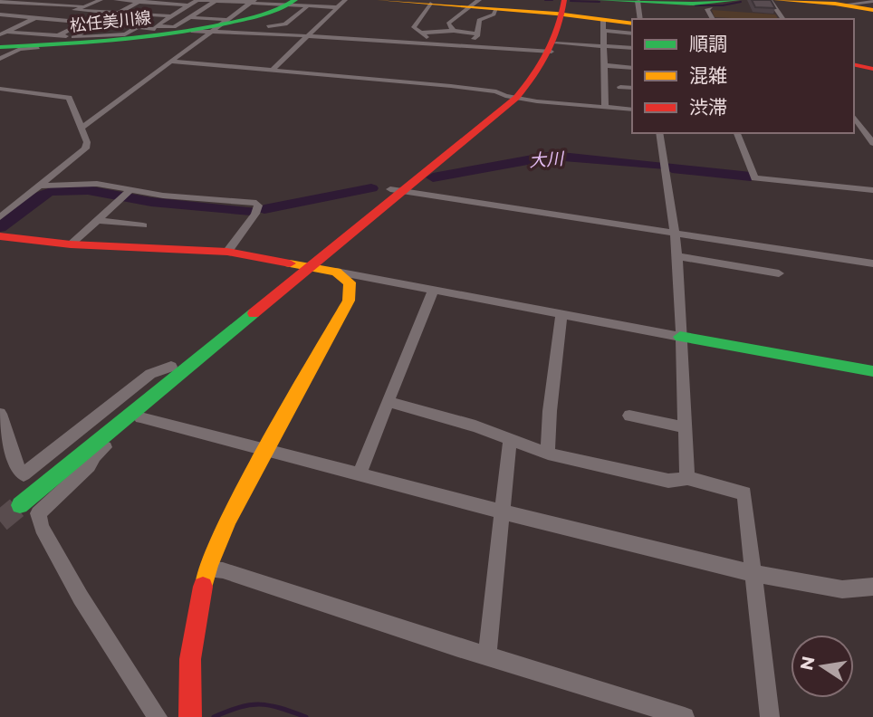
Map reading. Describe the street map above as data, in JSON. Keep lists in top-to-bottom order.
{
  "streets": {
    "street": ["松任美川線"]
  },
  "water": ["大川"],
  "legend": ["順調", "混雑", "渋滞"],
  "north": "left"
}
